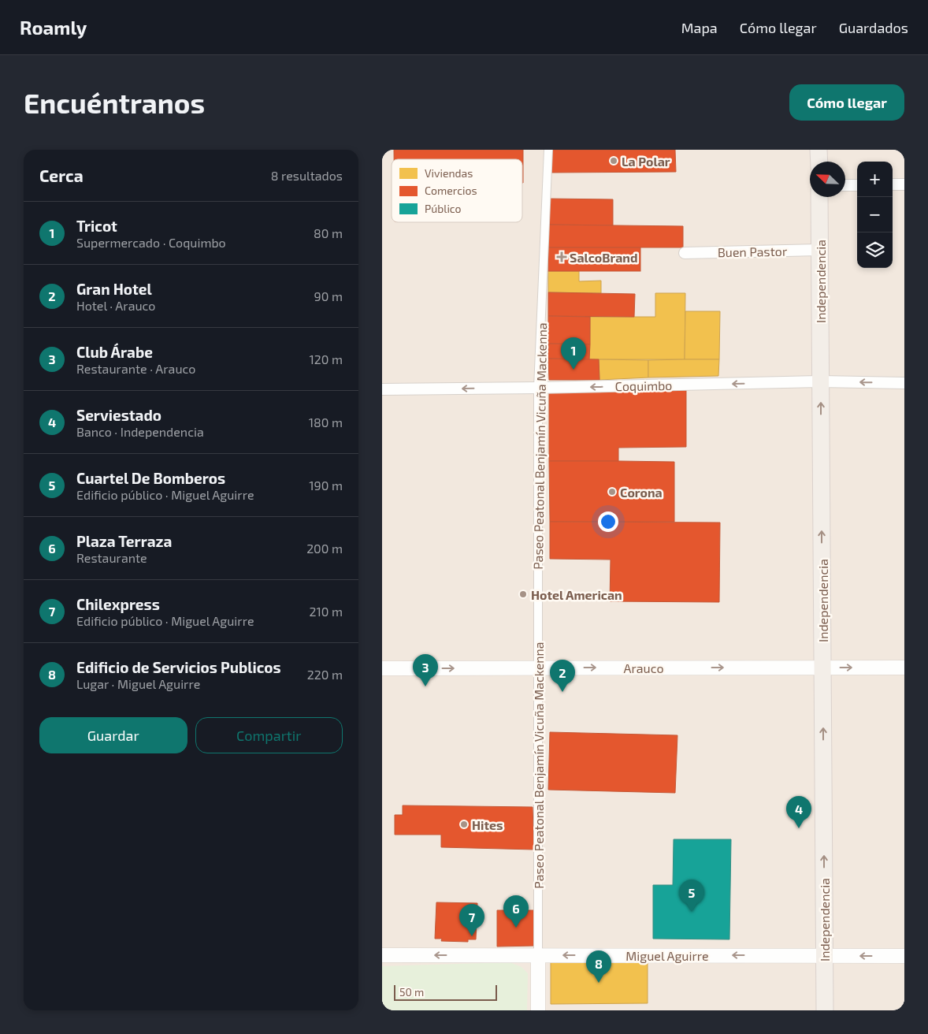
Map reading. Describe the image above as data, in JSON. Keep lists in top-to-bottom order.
{
  "streets": {
    "main road": ["Independencia"],
    "street": [
      "Buen Pastor",
      "Coquimbo",
      "Paseo Peatonal Benjamín Vicuña Mackenna",
      "Arauco",
      "Miguel Aguirre"
    ]
  },
  "crossings": [
    ["Buen Pastor", "Independencia"],
    ["Independencia", "Coquimbo"],
    ["Independencia", "Arauco"],
    ["Independencia", "Miguel Aguirre"],
    ["Coquimbo", "Paseo Peatonal Benjamín Vicuña Mackenna"],
    ["Paseo Peatonal Benjamín Vicuña Mackenna", "Arauco"],
    ["Paseo Peatonal Benjamín Vicuña Mackenna", "Miguel Aguirre"]
  ],
  "one_way": [
    "Independencia",
    "Coquimbo",
    "Arauco",
    "Miguel Aguirre"
  ],
  "places": {
    "other": [
      "La Polar",
      "Corona",
      "Hotel American",
      "Hites"
    ],
    "health": ["SalcoBrand"]
  },
  "legend": ["Viviendas", "Comercios", "Público"],
  "scale_bar": "50 m",
  "north": "top left",
  "page": {
    "header": "Roamly",
    "nav": ["Mapa", "Cómo llegar", "Guardados"],
    "buttons": [
      "Cómo llegar",
      ["Guardar", "Compartir"]
    ],
    "title": "Encuéntranos",
    "heading": ["Cerca", "8 resultados"],
    "map_buttons": ["+", "−"],
    "list": [
      {
        "mark": "1",
        "name": "Tricot",
        "note": "Supermercado · Coquimbo",
        "value": "80 m"
      },
      {
        "mark": "2",
        "name": "Gran Hotel",
        "note": "Hotel · Arauco",
        "value": "90 m"
      },
      {
        "mark": "3",
        "name": "Club Árabe",
        "note": "Restaurante · Arauco",
        "value": "120 m"
      },
      {
        "mark": "4",
        "name": "Serviestado",
        "note": "Banco · Independencia",
        "value": "180 m"
      },
      {
        "mark": "5",
        "name": "Cuartel De Bomberos",
        "note": "Edificio público · Miguel Aguirre",
        "value": "190 m"
      },
      {
        "mark": "6",
        "name": "Plaza Terraza",
        "note": "Restaurante",
        "value": "200 m"
      },
      {
        "mark": "7",
        "name": "Chilexpress",
        "note": "Edificio público · Miguel Aguirre",
        "value": "210 m"
      },
      {
        "mark": "8",
        "name": "Edificio de Servicios Publicos",
        "note": "Lugar · Miguel Aguirre",
        "value": "220 m"
      }
    ],
    "pins": [
      "1",
      "3",
      "2",
      "4",
      "5",
      "6",
      "7",
      "8"
    ],
    "scale": "50 m"
  }
}
